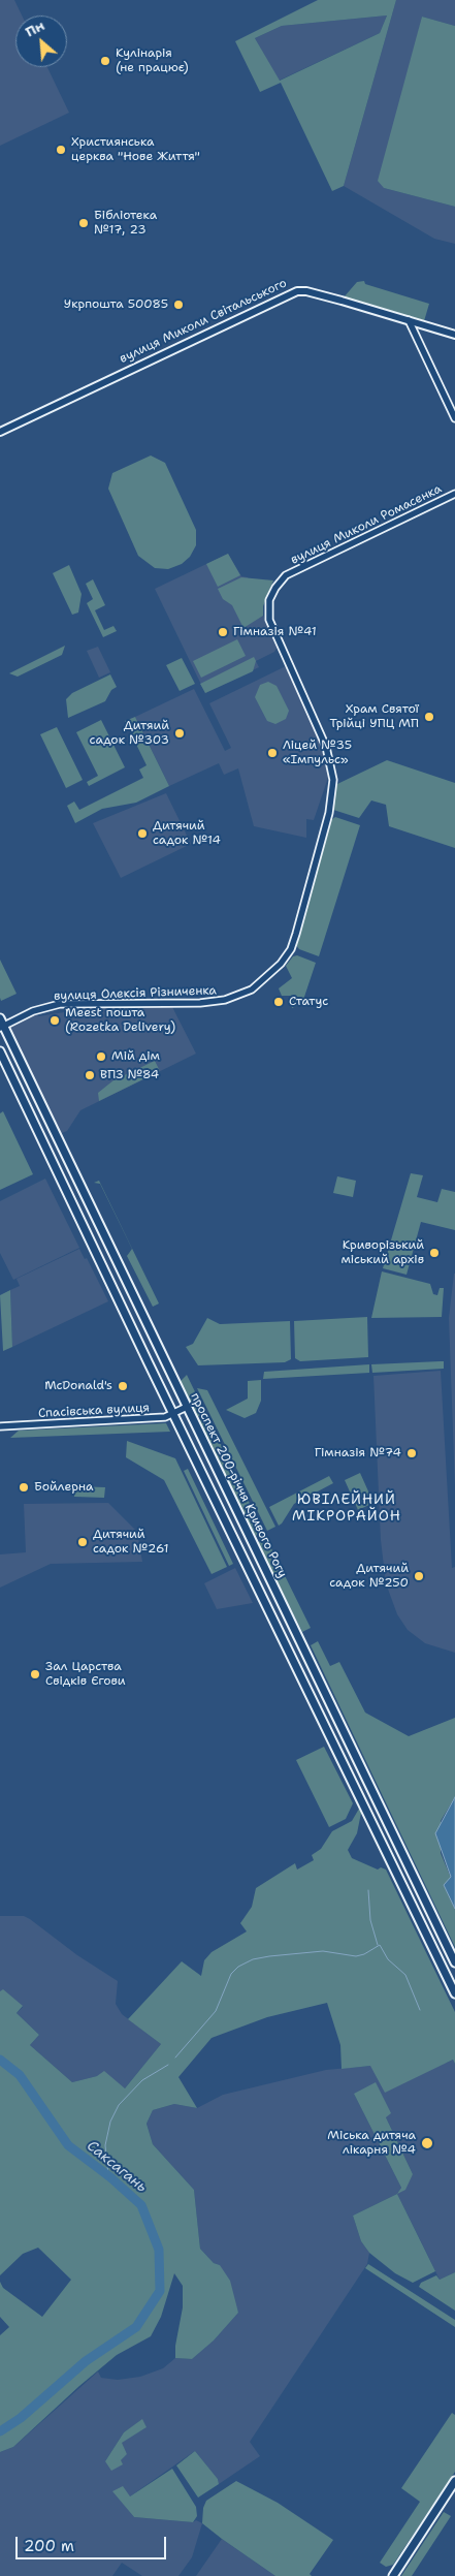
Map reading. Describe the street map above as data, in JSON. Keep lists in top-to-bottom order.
{
  "streets": {
    "main road": ["вулиця Миколи Світальського", "проспект 200-річчя Кривого Рогу"],
    "street": ["вулиця Миколи Ромасенка", "вулиця Олексія Різниченка", "Спасівська вулиця"]
  },
  "crossings": [
    ["вулиця Миколи Ромасенка", "вулиця Олексія Різниченка"],
    ["вулиця Олексія Різниченка", "проспект 200-річчя Кривого Рогу"],
    ["Спасівська вулиця", "проспект 200-річчя Кривого Рогу"]
  ],
  "districts": ["ЮВІЛЕЙНИЙ МІКРОРАЙОН"],
  "water": ["Саксагань"],
  "places": [
    "Кулінарія (не працює)",
    "Християнська церква \"Нове Життя\"",
    "Бібліотека №17, 23",
    "Укрпошта 50085",
    "Гімназія №41",
    "Храм Святої Трійці УПЦ МП",
    "Дитяий садок №303",
    "Ліцей №35 «Імпульс»",
    "Дитячий садок №14",
    "Статус",
    "Meest пошта (Rozetka Delivery)",
    "Мій дім",
    "ВПЗ №84",
    "Криворізький міський архів",
    "McDonald's",
    "Гімназія №74",
    "Бойлерна",
    "Дитячий садок №261",
    "Дитячий садок №250",
    "Зал Царства Свідків Єгови",
    "Міська дитяча лікарня №4"
  ],
  "scale_bar": "200 m",
  "north": "top left"
}
